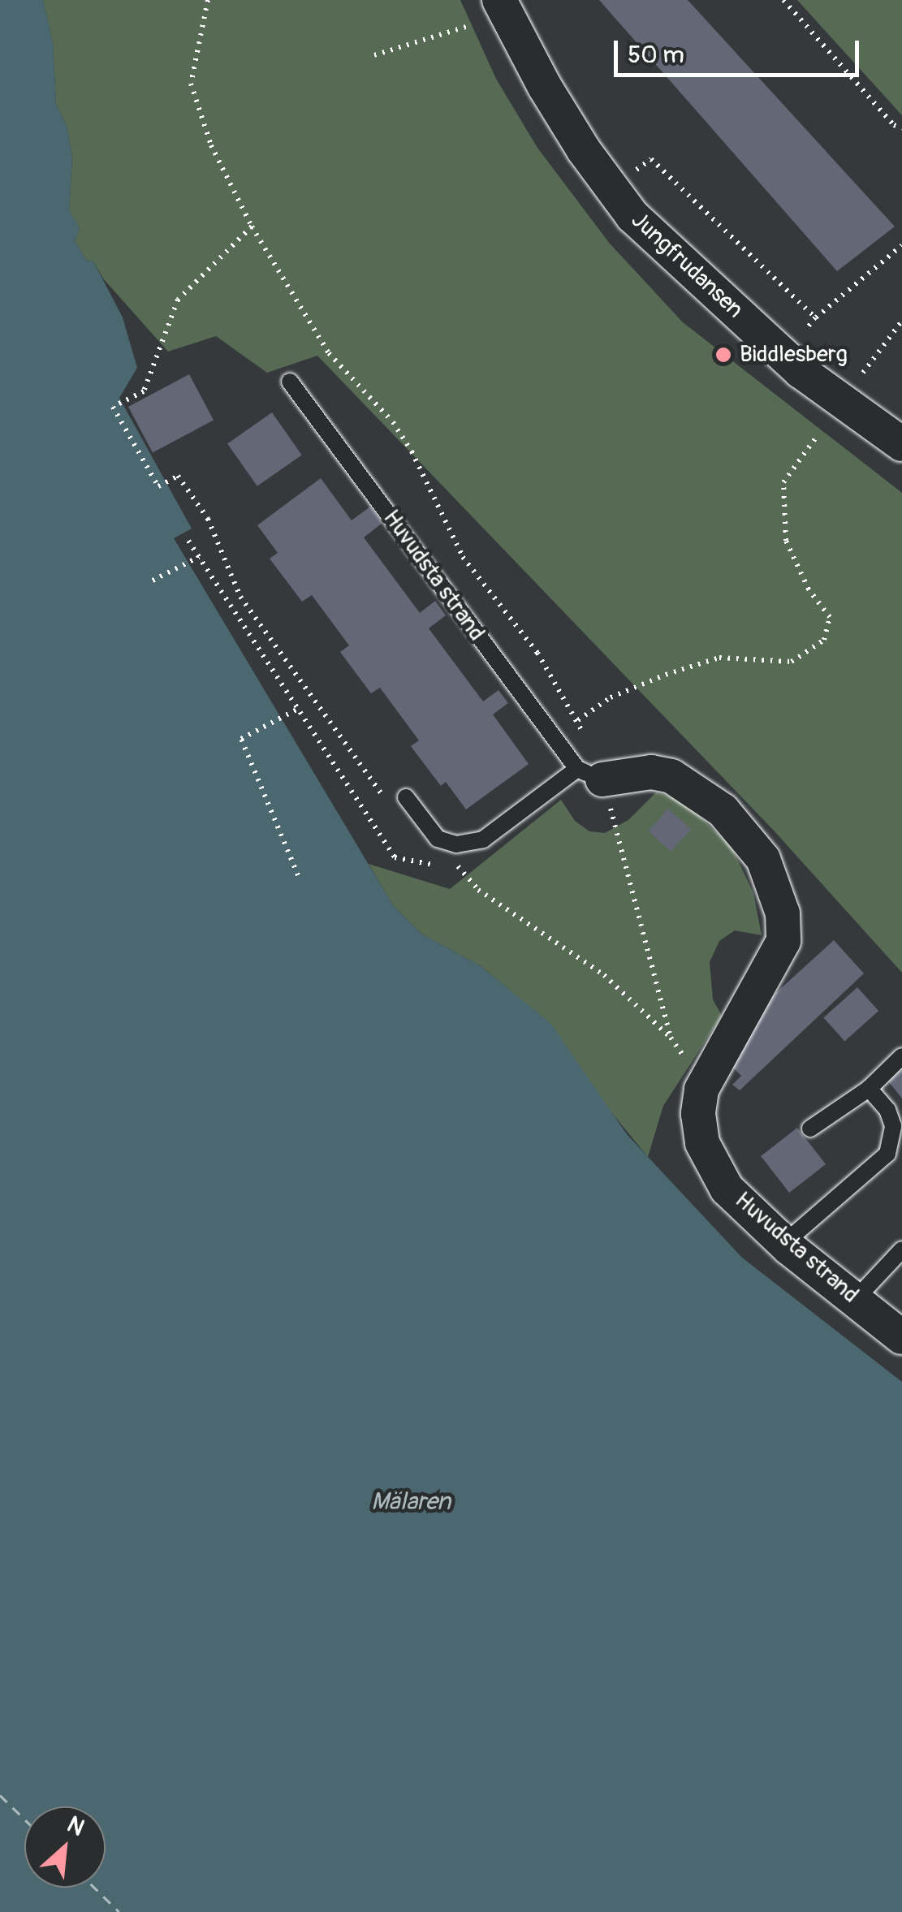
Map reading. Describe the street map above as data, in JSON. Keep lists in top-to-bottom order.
{
  "streets": {
    "street": ["Jungfrudansen", "Huvudsta strand"]
  },
  "water": ["Mälaren"],
  "places": ["Biddlesberg"],
  "scale_bar": "50 m",
  "north": "top right"
}
